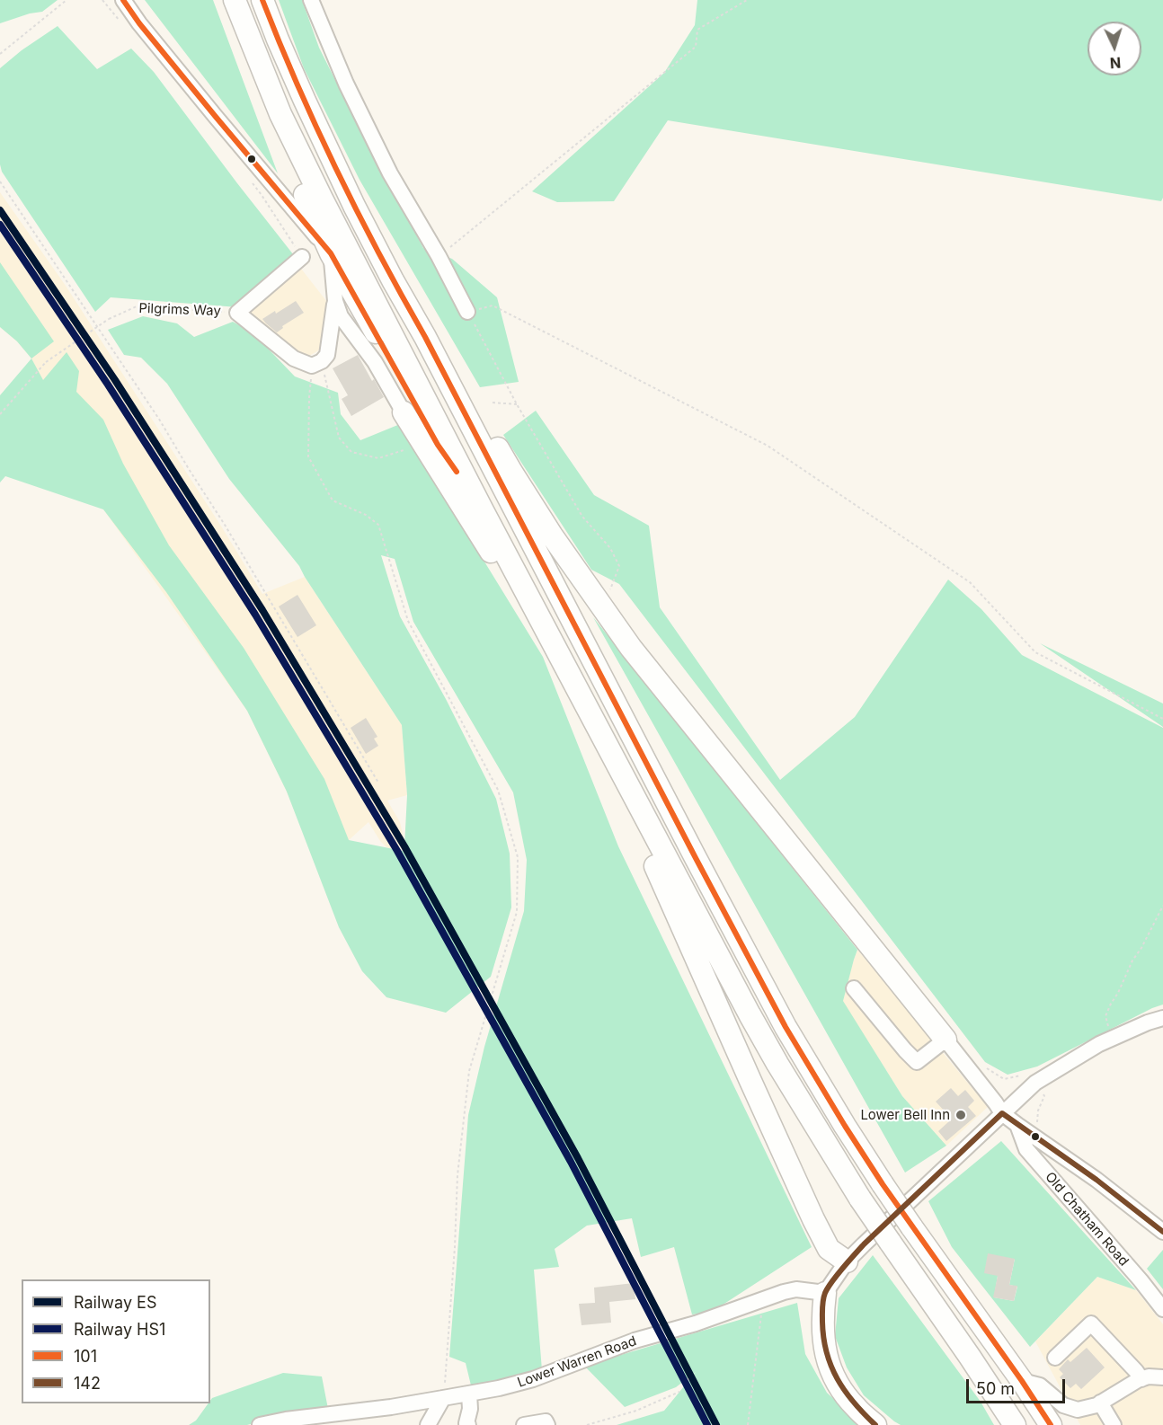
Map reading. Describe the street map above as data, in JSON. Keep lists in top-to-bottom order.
{
  "streets": {
    "street": ["Old Chatham Road", "Lower Warren Road"],
    "path": ["Pilgrims Way"]
  },
  "places": ["Lower Bell Inn"],
  "lines": [
    "transit line 101",
    "rail line ES",
    "rail line HS1",
    "transit line 142"
  ],
  "legend": [
    "Railway ES",
    "Railway HS1",
    "101",
    "142"
  ],
  "scale_bar": "50 m",
  "north": "bottom"
}
